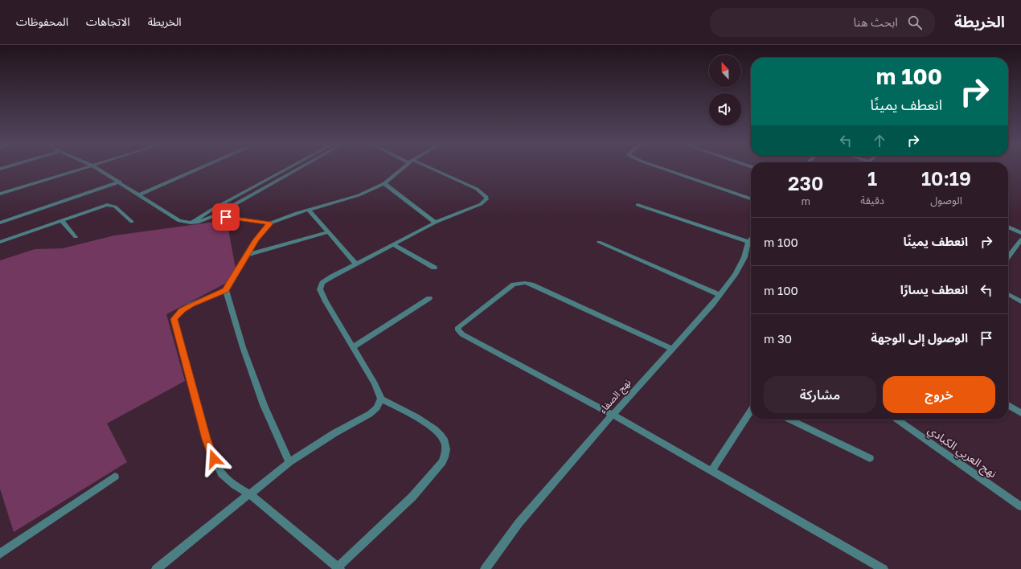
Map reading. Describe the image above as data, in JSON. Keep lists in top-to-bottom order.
{
  "streets": {
    "street": ["نهج الصفاء", "نهج العربي الكبادي"]
  },
  "north": "top",
  "page": {
    "header": "الخريطة",
    "search": "ابحث هنا",
    "nav": ["الخريطة", "الاتجاهات", "المحفوظات"],
    "turn": ["100 m", "انعطف يمينًا"],
    "eta": [
      "10:19",
      "الوصول",
      "1",
      "دقيقة",
      "230",
      "m"
    ],
    "list": [
      {
        "name": "انعطف يمينًا",
        "value": "100 m"
      },
      {
        "name": "انعطف يسارًا",
        "value": "100 m"
      },
      {
        "name": "الوصول إلى الوجهة",
        "value": "30 m"
      }
    ],
    "buttons": ["خروج", "مشاركة"]
  }
}
